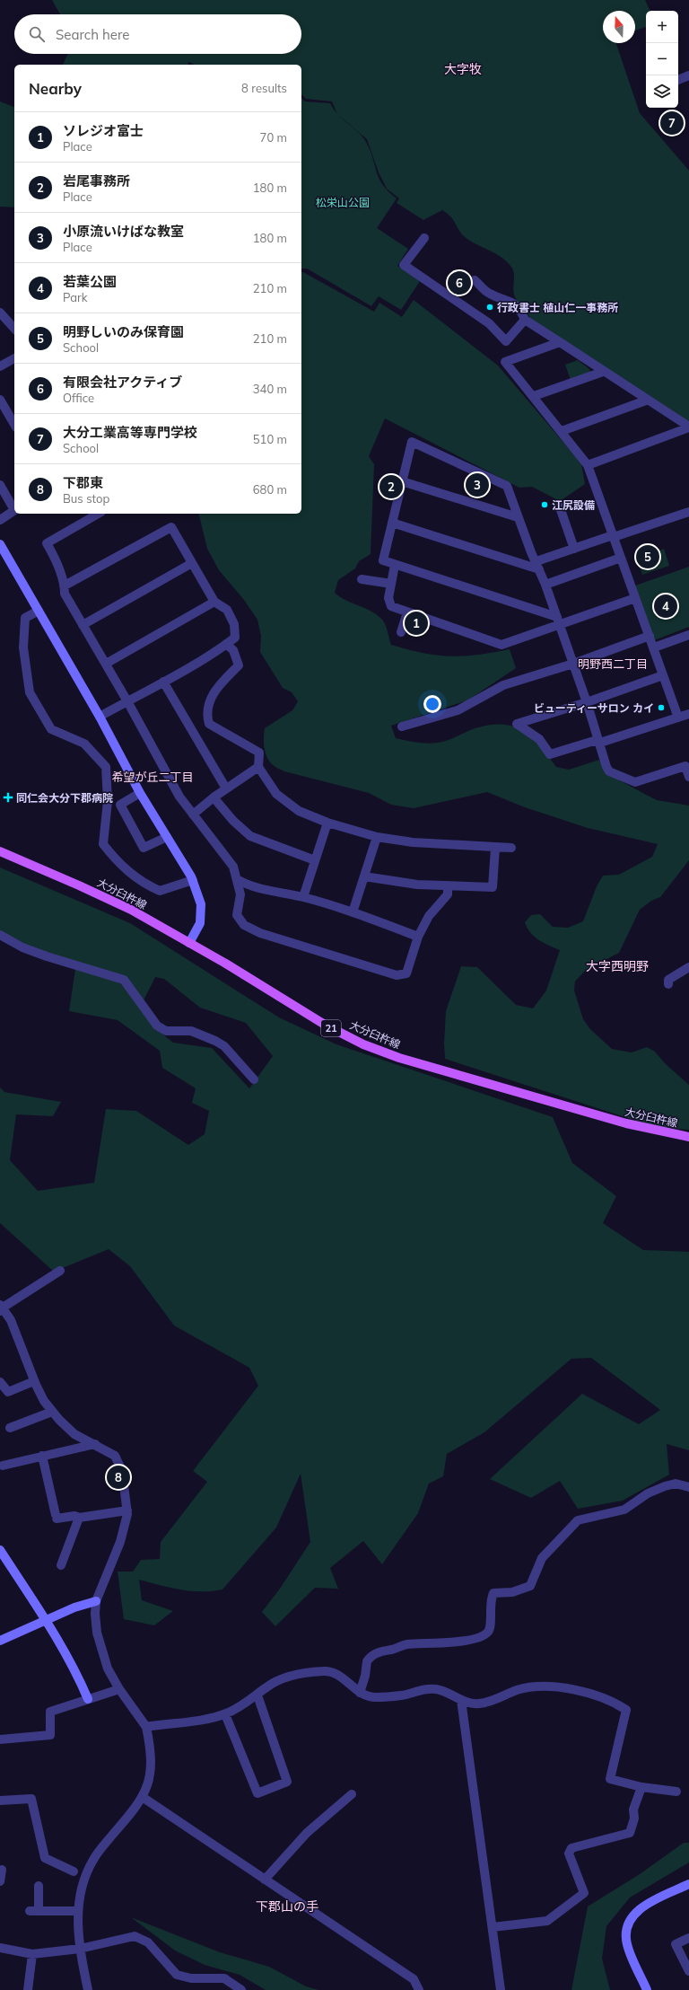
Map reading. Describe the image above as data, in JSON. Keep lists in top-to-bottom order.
{
  "streets": {
    "main road": ["大分臼杵線", "21"]
  },
  "districts": [
    "大字牧",
    "明野西二丁目",
    "希望が丘二丁目",
    "大字西明野",
    "下郡山の手"
  ],
  "parks": ["松栄山公園"],
  "places": {
    "other": ["行政書士 植山仁一事務所", "江尻設備", "ビューティーサロン カイ"],
    "health": ["同仁会大分下郡病院"]
  },
  "north": "top",
  "page": {
    "map_buttons": ["+", "−"],
    "search": "Search here",
    "heading": ["Nearby", "8 results"],
    "pins": [
      "7",
      "6",
      "3",
      "2",
      "5",
      "4",
      "1",
      "8"
    ],
    "list": [
      {
        "mark": "1",
        "name": "ソレジオ富士",
        "note": "Place",
        "value": "70 m"
      },
      {
        "mark": "2",
        "name": "岩尾事務所",
        "note": "Place",
        "value": "180 m"
      },
      {
        "mark": "3",
        "name": "小原流いけばな教室",
        "note": "Place",
        "value": "180 m"
      },
      {
        "mark": "4",
        "name": "若葉公園",
        "note": "Park",
        "value": "210 m"
      },
      {
        "mark": "5",
        "name": "明野しいのみ保育園",
        "note": "School",
        "value": "210 m"
      },
      {
        "mark": "6",
        "name": "有限会社アクティブ",
        "note": "Office",
        "value": "340 m"
      },
      {
        "mark": "7",
        "name": "大分工業高等専門学校",
        "note": "School",
        "value": "510 m"
      },
      {
        "mark": "8",
        "name": "下郡東",
        "note": "Bus stop",
        "value": "680 m"
      }
    ]
  }
}
